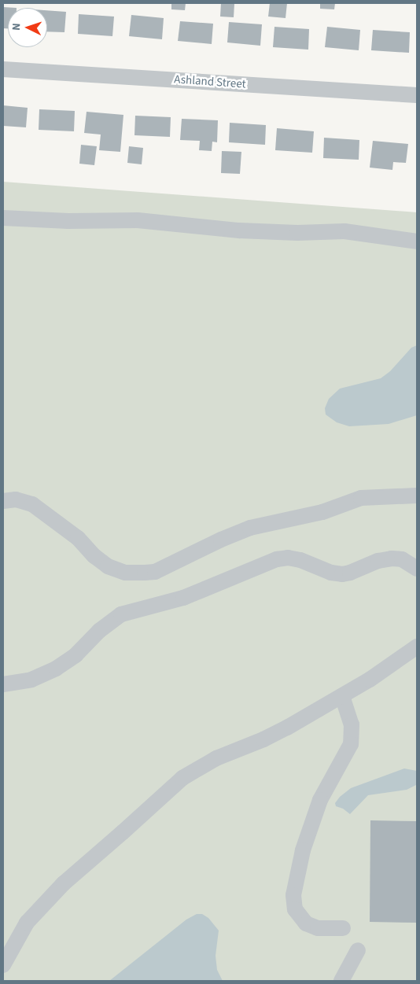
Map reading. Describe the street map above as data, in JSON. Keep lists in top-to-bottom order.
{
  "streets": {
    "street": ["Ashland Street"]
  },
  "north": "left"
}
